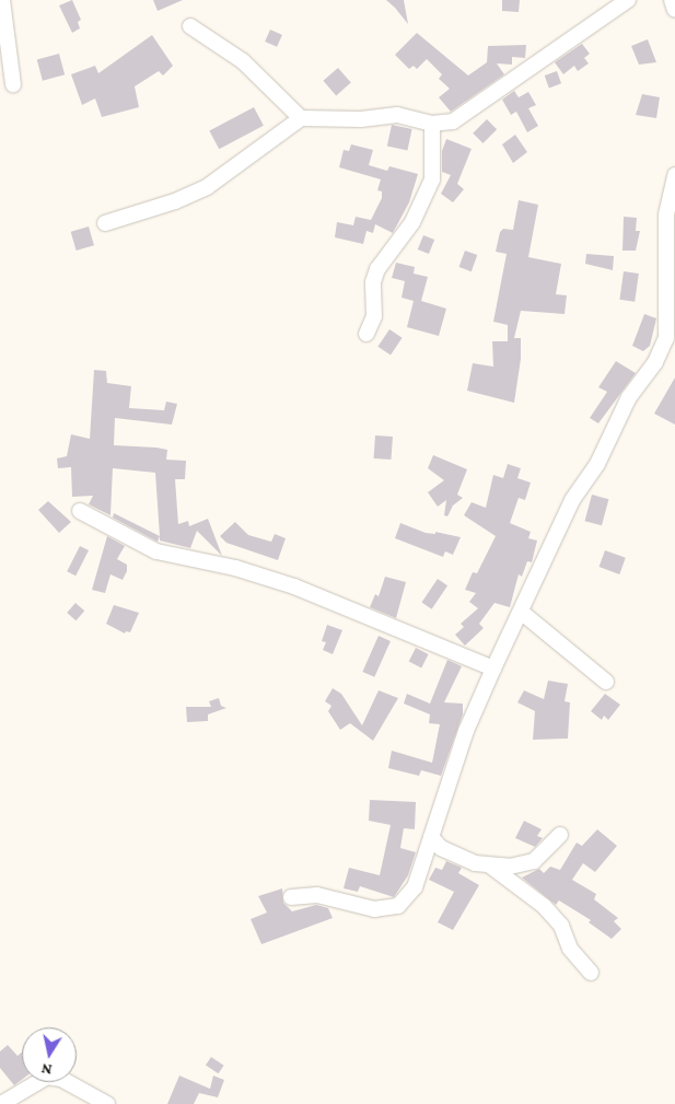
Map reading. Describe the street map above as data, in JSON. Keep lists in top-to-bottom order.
{
  "north": "bottom"
}
